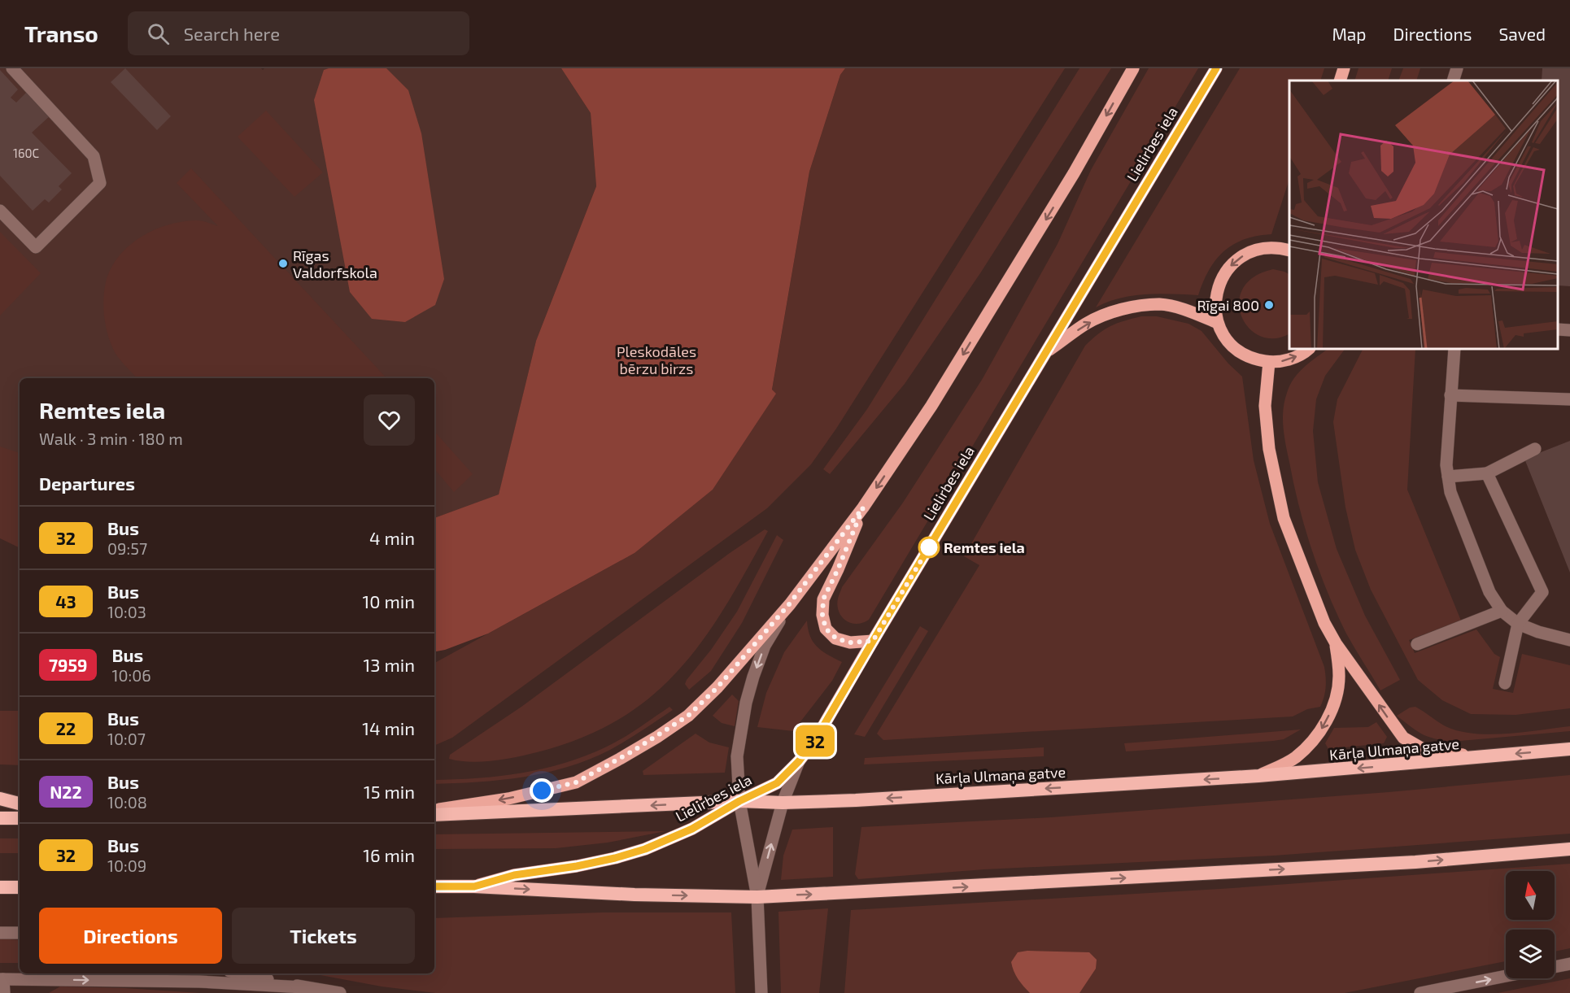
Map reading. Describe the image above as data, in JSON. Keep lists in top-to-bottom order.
{
  "streets": {
    "highway": ["Kārļa Ulmaņa gatve"],
    "main road": ["Lielirbes iela"]
  },
  "crossings": [
    ["Lielirbes iela", "Kārļa Ulmaņa gatve"]
  ],
  "parks": ["Pleskodāles bērzu birzs"],
  "places": ["Rīgas Valdorfskola", "Rīgai 800", "Remtes iela"],
  "lines": ["bus line 32"],
  "house_numbers": ["160C"],
  "north": "top",
  "page": {
    "header": "Transo",
    "search": "Search here",
    "nav": ["Map", "Directions", "Saved"],
    "on_map": "32",
    "heading": [
      ["Remtes iela", "Walk · 3 min · 180 m"],
      "Departures"
    ],
    "list": [
      {
        "mark": "32",
        "name": "Bus",
        "note": "09:57",
        "value": "4 min"
      },
      {
        "mark": "43",
        "name": "Bus",
        "note": "10:03",
        "value": "10 min"
      },
      {
        "mark": "7959",
        "name": "Bus",
        "note": "10:06",
        "value": "13 min"
      },
      {
        "mark": "22",
        "name": "Bus",
        "note": "10:07",
        "value": "14 min"
      },
      {
        "mark": "N22",
        "name": "Bus",
        "note": "10:08",
        "value": "15 min"
      },
      {
        "mark": "32",
        "name": "Bus",
        "note": "10:09",
        "value": "16 min"
      }
    ],
    "buttons": ["Directions", "Tickets"]
  }
}
